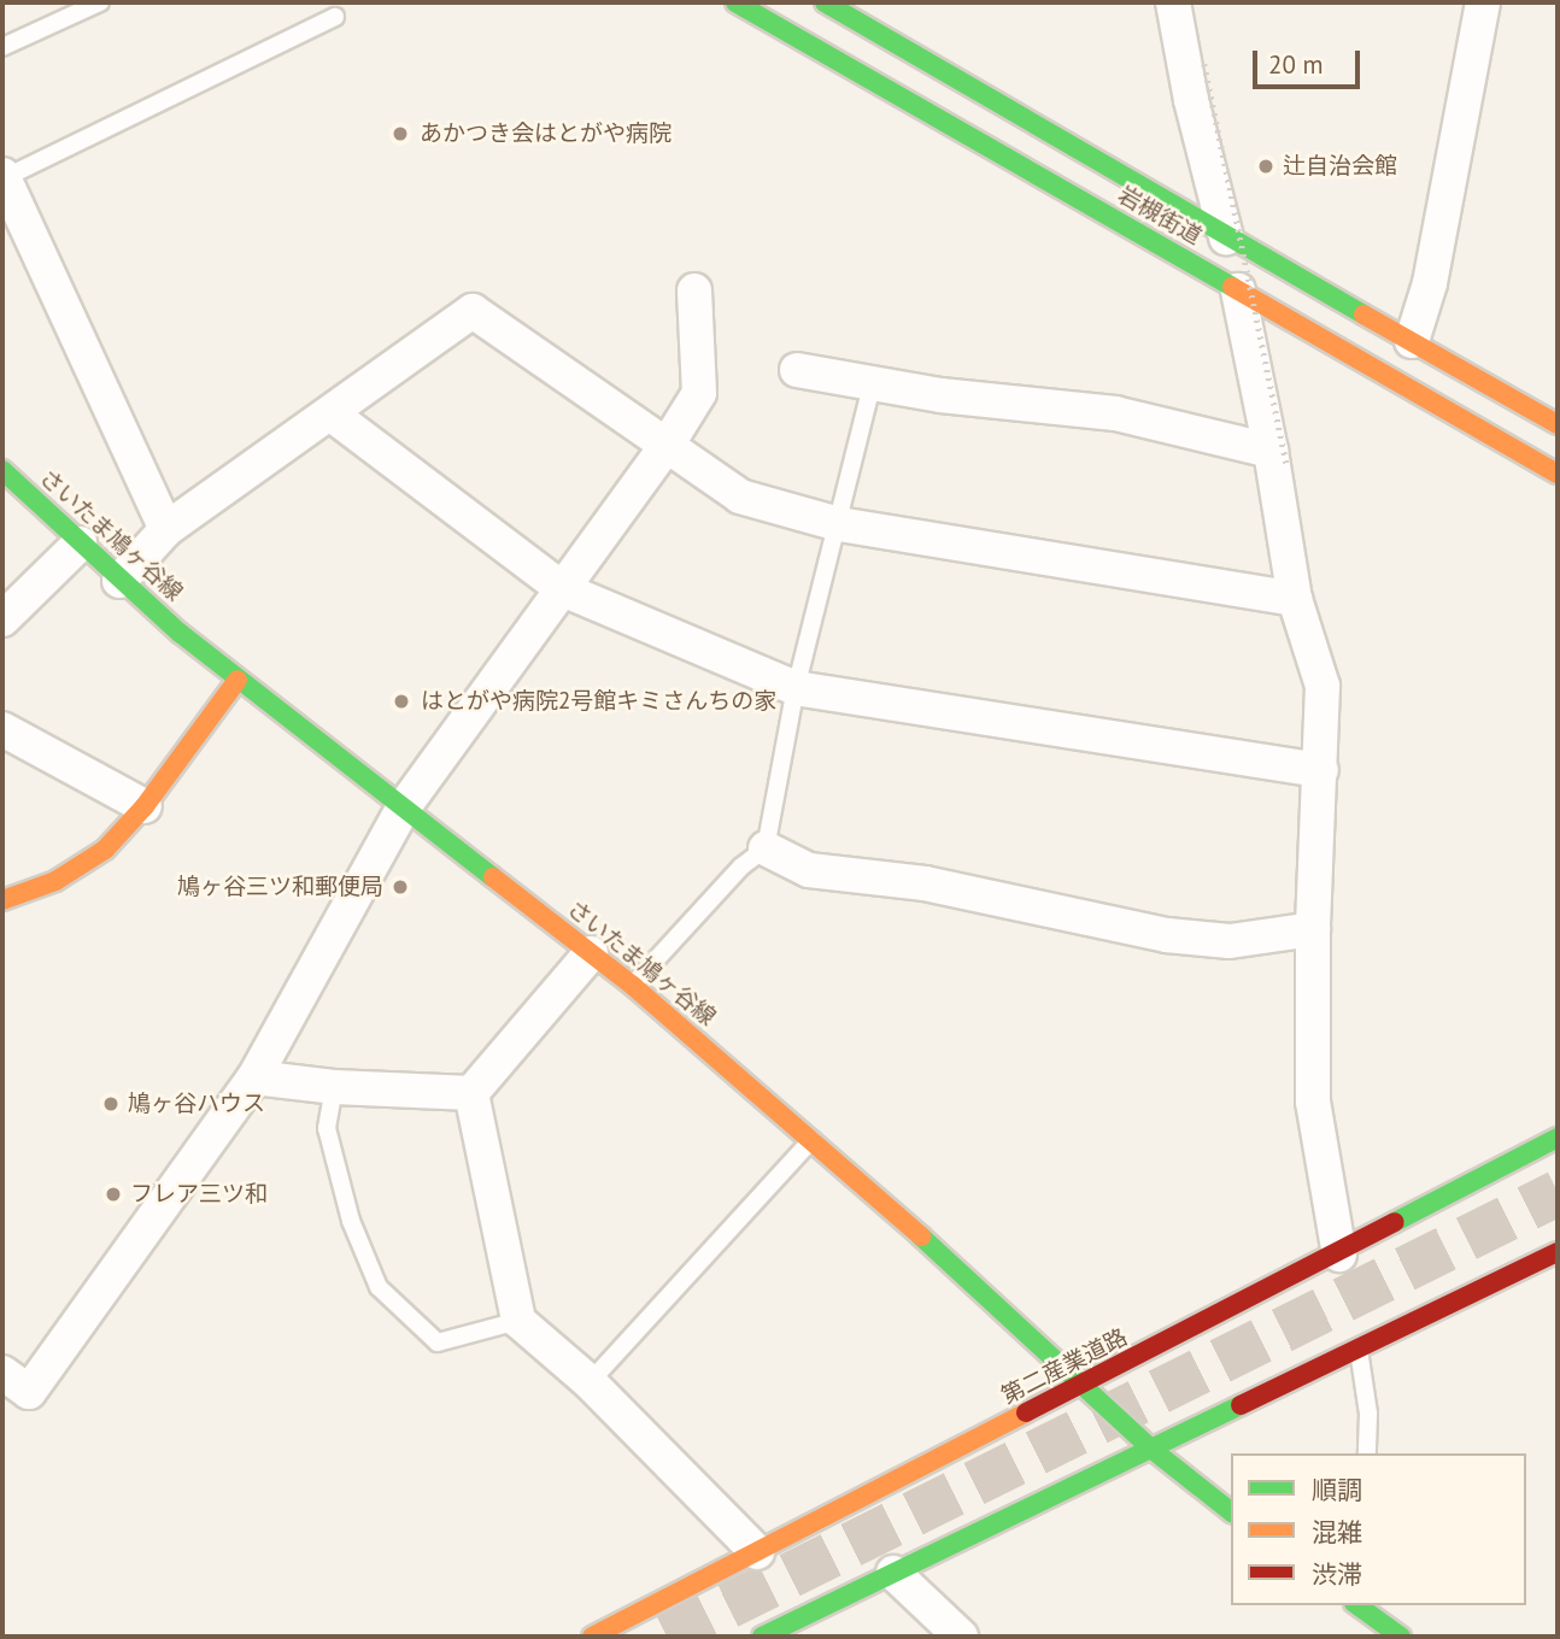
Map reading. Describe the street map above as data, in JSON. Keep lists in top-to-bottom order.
{
  "streets": {
    "main road": ["岩槻街道", "さいたま鳩ヶ谷線", "第二産業道路"]
  },
  "crossings": [
    ["さいたま鳩ヶ谷線", "第二産業道路"]
  ],
  "places": [
    "あかつき会はとがや病院",
    "辻自治会館",
    "はとがや病院2号館キミさんちの家",
    "鳩ヶ谷三ツ和郵便局",
    "鳩ヶ谷ハウス",
    "フレア三ツ和"
  ],
  "legend": ["順調", "混雑", "渋滞"],
  "scale_bar": "20 m"
}
